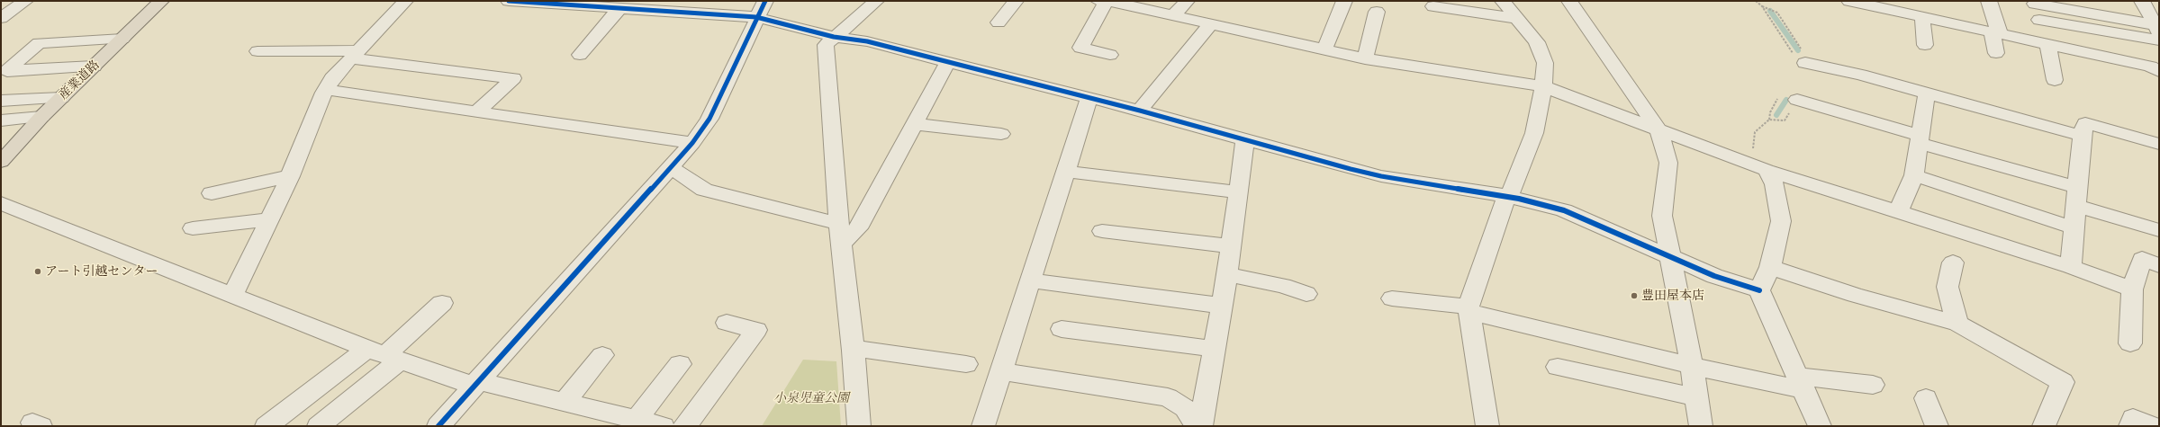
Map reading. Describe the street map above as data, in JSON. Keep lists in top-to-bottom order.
{
  "streets": {
    "main road": ["産業道路"]
  },
  "parks": ["小泉児童公園"],
  "places": ["アート引越センター", "豊田屋本店"]
}
